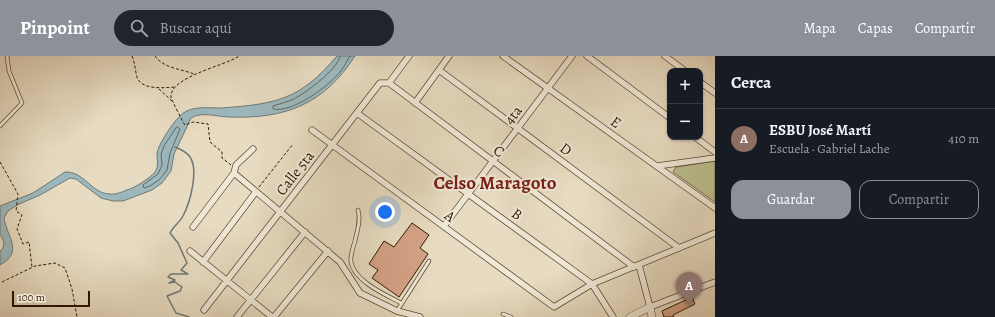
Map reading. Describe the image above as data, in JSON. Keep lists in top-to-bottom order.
{
  "streets": {
    "street": [
      "4ta",
      "E",
      "D",
      "C",
      "Calle 5ta",
      "B",
      "A"
    ]
  },
  "crossings": [
    ["4ta", "E"],
    ["4ta", "D"],
    ["4ta", "C"],
    ["4ta", "B"],
    ["4ta", "A"],
    ["C", "Calle 5ta"],
    ["Calle 5ta", "B"],
    ["Calle 5ta", "A"],
    ["B", "A"]
  ],
  "districts": ["Celso Maragoto"],
  "scale_bar": "100 m",
  "page": {
    "header": "Pinpoint",
    "search": "Buscar aquí",
    "nav": ["Mapa", "Capas", "Compartir"],
    "heading": "Cerca",
    "map_buttons": ["+", "−"],
    "list": [
      {
        "mark": "A",
        "name": "ESBU José Martí",
        "note": "Escuela · Gabriel Lache",
        "value": "410 m"
      }
    ],
    "buttons": ["Guardar", "Compartir"],
    "pins": "A",
    "scale": "100 m"
  }
}
